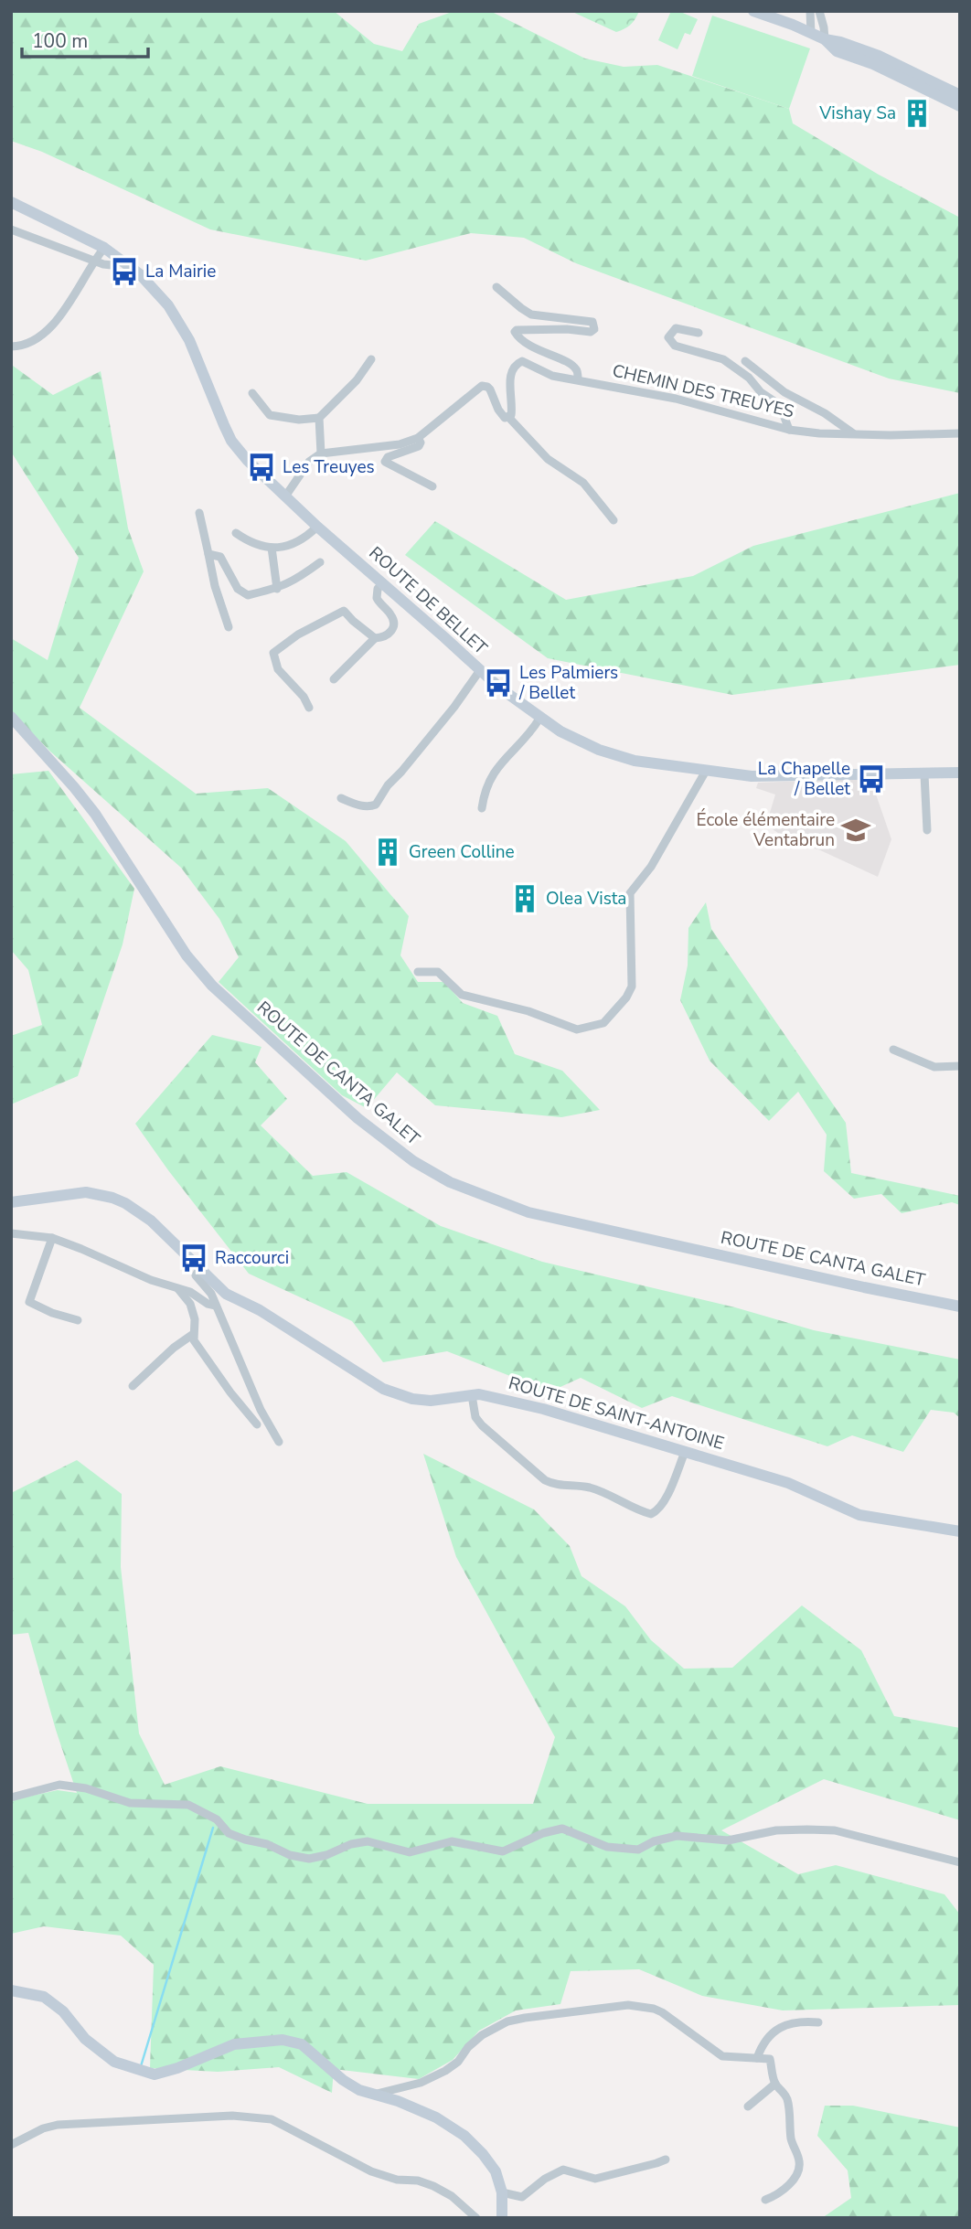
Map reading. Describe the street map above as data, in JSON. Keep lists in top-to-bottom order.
{
  "streets": {
    "street": [
      "CHEMIN DES TREUYES",
      "ROUTE DE BELLET",
      "ROUTE DE CANTA GALET",
      "ROUTE DE SAINT-ANTOINE"
    ]
  },
  "places": {
    "building": ["Vishay Sa", "Green Colline", "Olea Vista"],
    "bus stop": [
      "La Mairie",
      "Les Treuyes",
      "Les Palmiers / Bellet",
      "La Chapelle / Bellet",
      "Raccourci"
    ],
    "school or university": ["École élémentaire Ventabrun"]
  },
  "scale_bar": "100 m"
}
